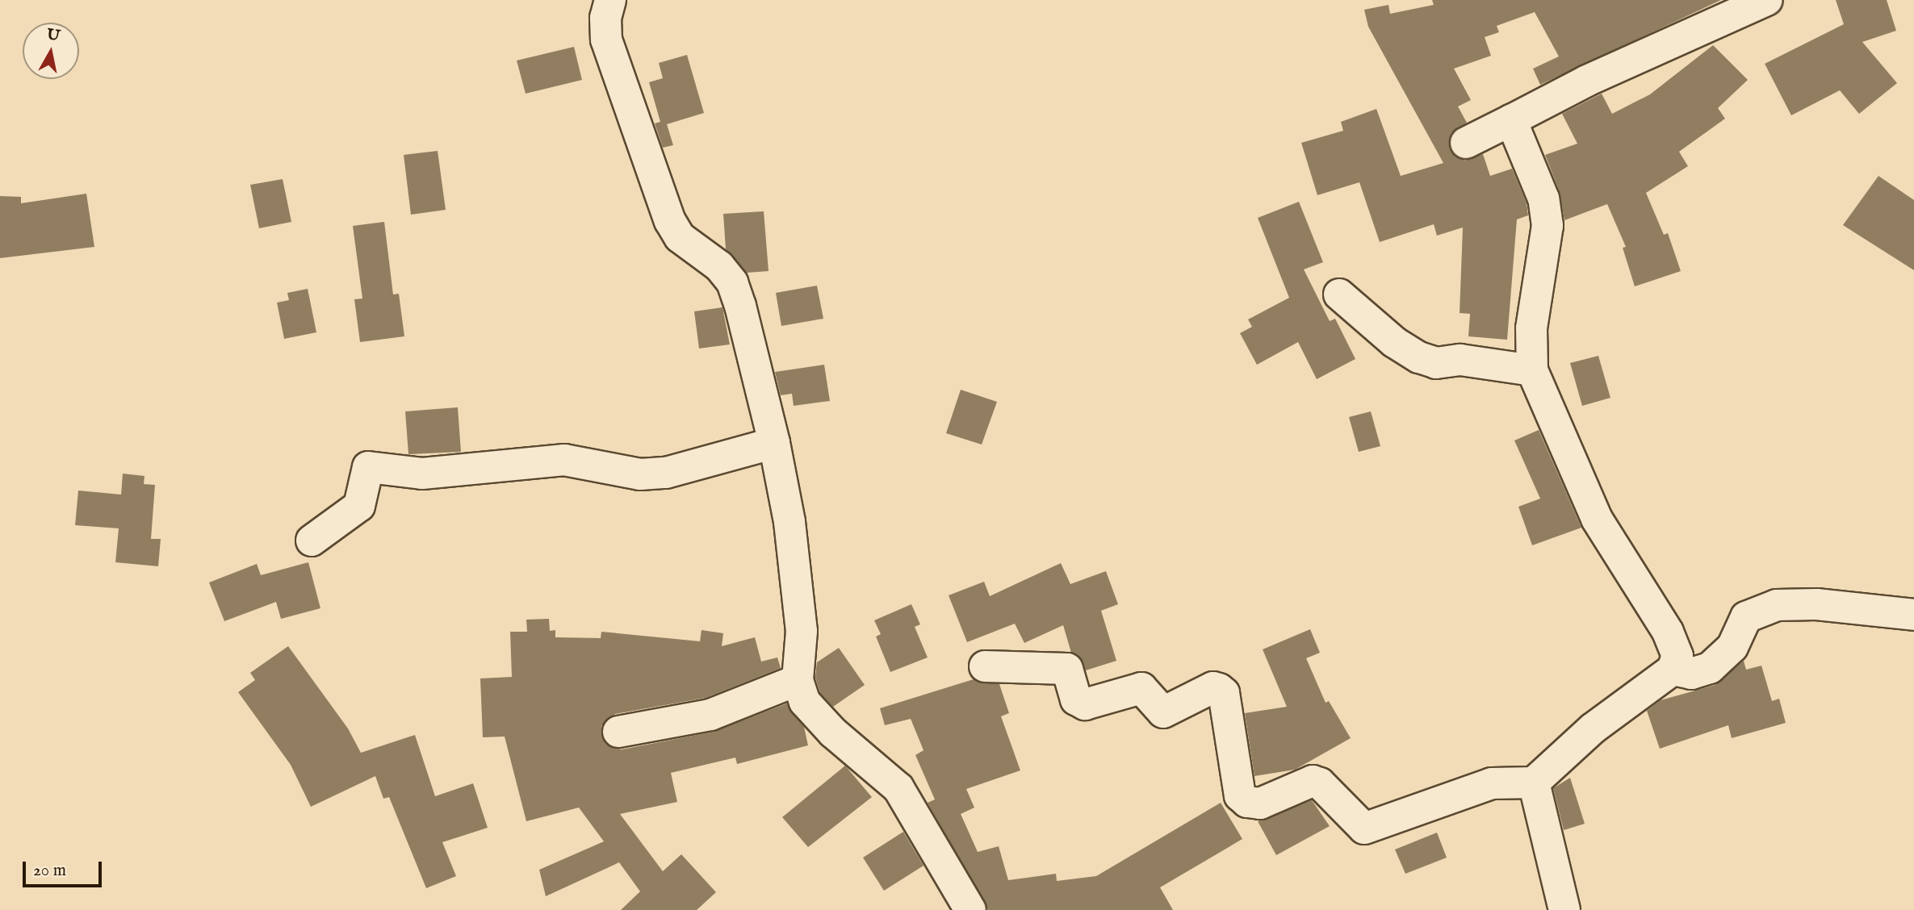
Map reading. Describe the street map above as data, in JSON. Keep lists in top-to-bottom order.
{
  "scale_bar": "20 m",
  "north": "top"
}
